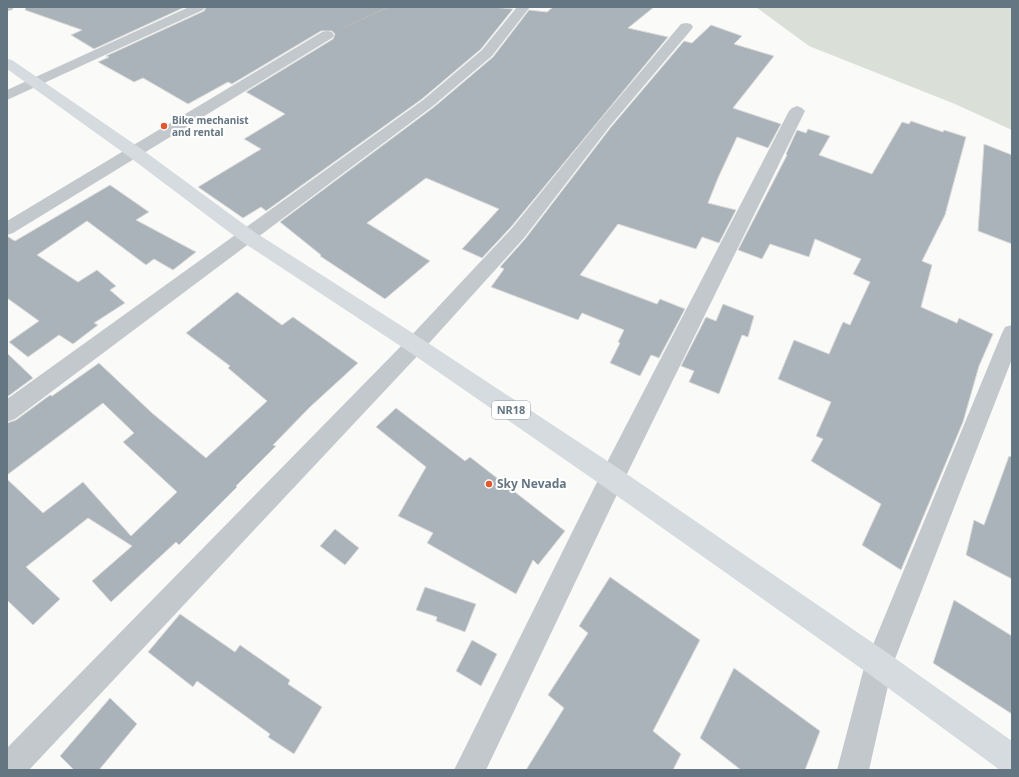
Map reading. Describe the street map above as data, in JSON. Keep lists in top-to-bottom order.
{
  "streets": {
    "main road": ["NR18"]
  },
  "places": ["Bike mechanist and rental", "Sky Nevada"]
}
